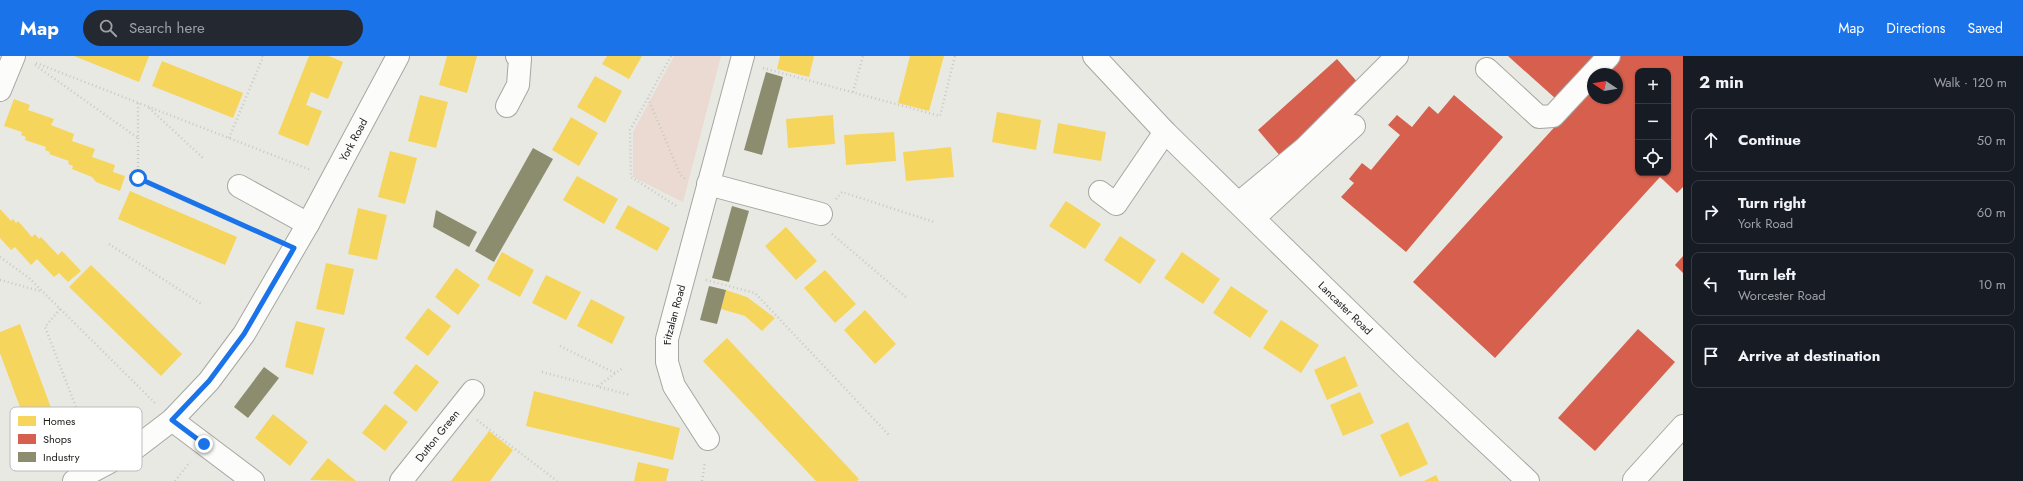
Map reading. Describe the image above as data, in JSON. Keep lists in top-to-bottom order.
{
  "streets": {
    "street": [
      "York Road",
      "Lancaster Road",
      "Fitzalan Road",
      "Dutton Green"
    ]
  },
  "legend": ["Homes", "Shops", "Industry"],
  "north": "left",
  "page": {
    "header": "Map",
    "search": "Search here",
    "nav": ["Map", "Directions", "Saved"],
    "heading": ["2 min", "Walk · 120 m"],
    "map_buttons": ["+", "−"],
    "list": [
      ["Continue", "50 m"],
      ["Turn right", "York Road", "60 m"],
      ["Turn left", "Worcester Road", "10 m"],
      "Arrive at destination"
    ]
  }
}
